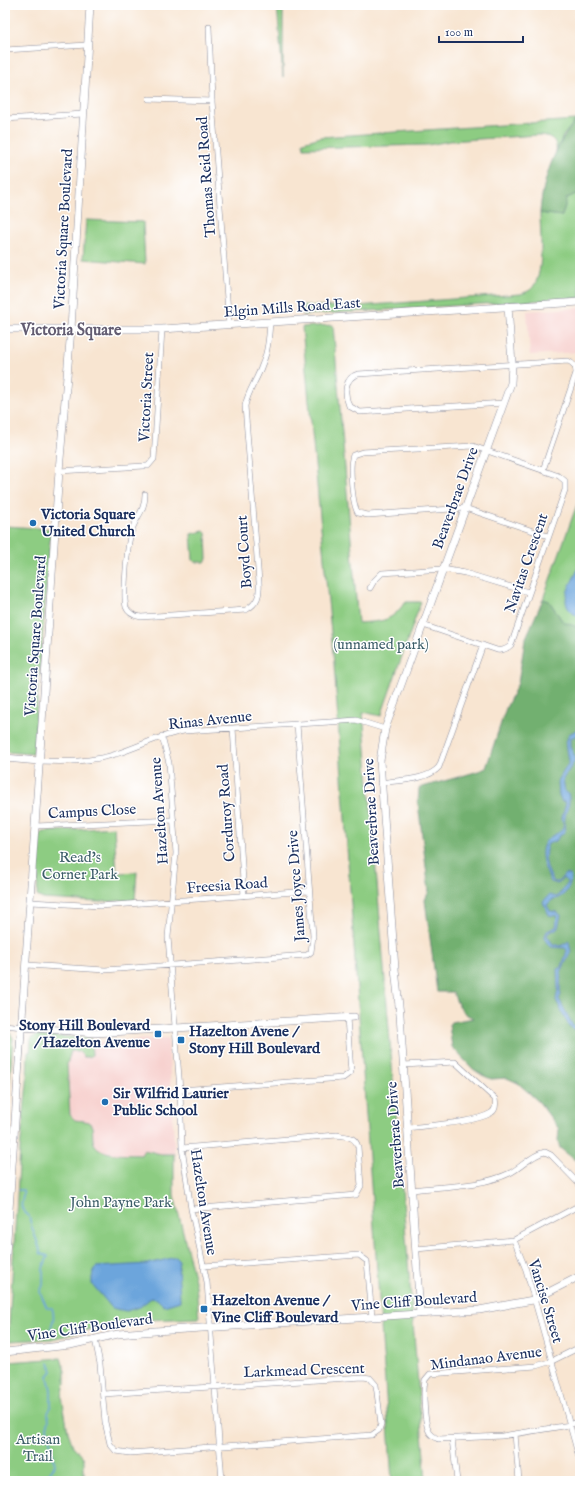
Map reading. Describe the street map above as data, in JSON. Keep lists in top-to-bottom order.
{
  "streets": {
    "street": [
      "Thomas Reid Road",
      "Victoria Square Boulevard",
      "Elgin Mills Road East",
      "Victoria Street",
      "Beaverbrae Drive",
      "Boyd Court",
      "Navitas Crescent",
      "Rinas Avenue",
      "Campus Close",
      "Hazelton Avenue",
      "Corduroy Road",
      "Freesia Road",
      "James Joyce Drive",
      "Vine Cliff Boulevard",
      "Vancise Street",
      "Mindanao Avenue",
      "Larkmead Crescent"
    ]
  },
  "crossings": [
    ["Thomas Reid Road", "Elgin Mills Road East"],
    ["Victoria Square Boulevard", "Elgin Mills Road East"],
    ["Victoria Square Boulevard", "Victoria Street"],
    ["Victoria Square Boulevard", "Rinas Avenue"],
    ["Victoria Square Boulevard", "Campus Close"],
    ["Victoria Square Boulevard", "Freesia Road"],
    ["Victoria Square Boulevard", "James Joyce Drive"],
    ["Elgin Mills Road East", "Victoria Street"],
    ["Elgin Mills Road East", "Beaverbrae Drive"],
    ["Elgin Mills Road East", "Boyd Court"],
    ["Beaverbrae Drive", "Navitas Crescent"],
    ["Beaverbrae Drive", "Rinas Avenue"],
    ["Beaverbrae Drive", "Vine Cliff Boulevard"],
    ["Rinas Avenue", "Hazelton Avenue"],
    ["Rinas Avenue", "Corduroy Road"],
    ["Rinas Avenue", "James Joyce Drive"],
    ["Campus Close", "Hazelton Avenue"],
    ["Hazelton Avenue", "Freesia Road"],
    ["Hazelton Avenue", "James Joyce Drive"],
    ["Hazelton Avenue", "Vine Cliff Boulevard"],
    ["Hazelton Avenue", "Larkmead Crescent"],
    ["Corduroy Road", "Freesia Road"],
    ["Freesia Road", "James Joyce Drive"],
    ["Vine Cliff Boulevard", "Vancise Street"],
    ["Vancise Street", "Mindanao Avenue"]
  ],
  "districts": ["Victoria Square"],
  "parks": [
    "(unnamed park)",
    "Read's Corner Park",
    "John Payne Park",
    "Artisan Trail"
  ],
  "places": {
    "other": ["Victoria Square United Church", "Sir Wilfrid Laurier Public School"],
    "transit": ["Stony Hill Boulevard / Hazelton Avenue", "Hazelton Avene / Stony Hill Boulevard", "Hazelton Avenue / Vine Cliff Boulevard"]
  },
  "scale_bar": "100 m"
}
